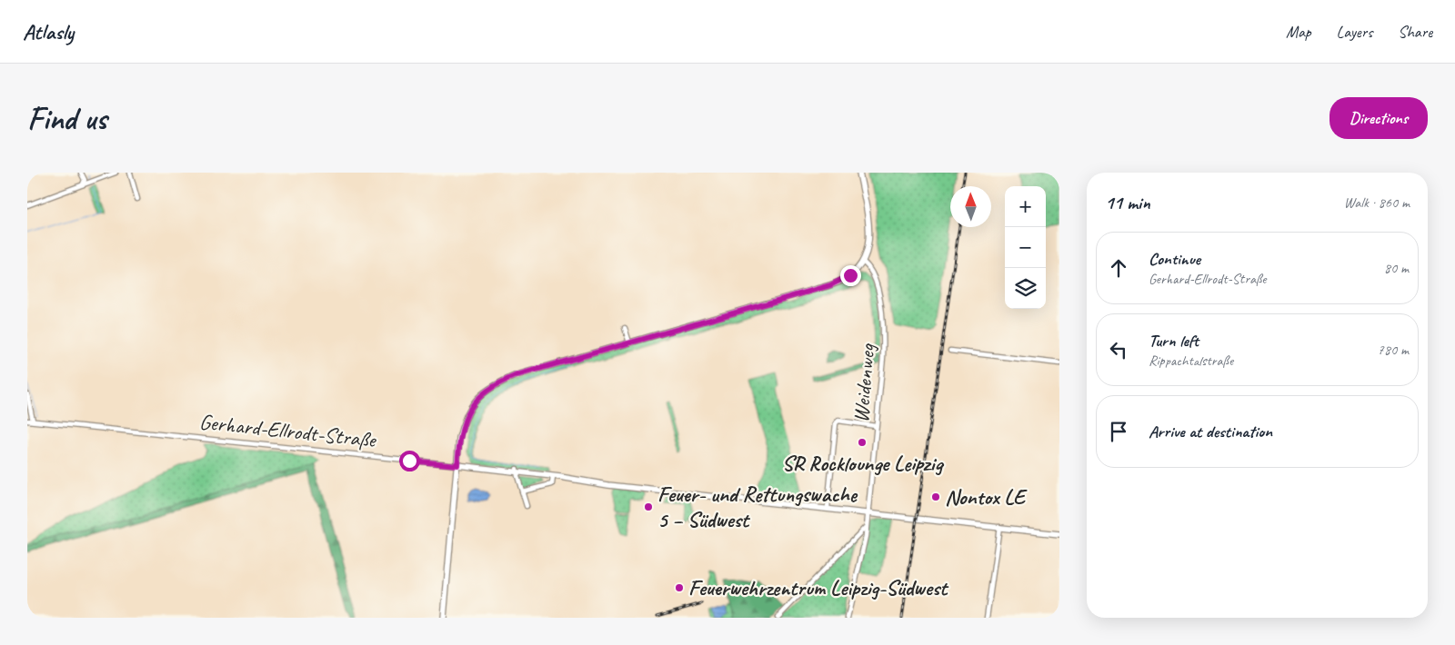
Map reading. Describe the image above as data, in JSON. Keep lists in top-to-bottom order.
{
  "streets": {
    "main road": ["Gerhard-Ellrodt-Straße"],
    "street": ["Weidenweg"]
  },
  "crossings": [
    ["Weidenweg", "Gerhard-Ellrodt-Straße"]
  ],
  "places": [
    "SR Rocklounge Leipzig",
    "Nontox LE",
    "Feuer- und Rettungswache 5 – Südwest",
    "Feuerwehrzentrum Leipzig-Südwest"
  ],
  "north": "top",
  "page": {
    "header": "Atlasly",
    "nav": ["Map", "Layers", "Share"],
    "buttons": "Directions",
    "title": "Find us",
    "heading": ["11 min", "Walk · 860 m"],
    "map_buttons": ["+", "−"],
    "list": [
      ["Continue", "Gerhard-Ellrodt-Straße", "80 m"],
      ["Turn left", "Rippachtalstraße", "780 m"],
      "Arrive at destination"
    ]
  }
}
